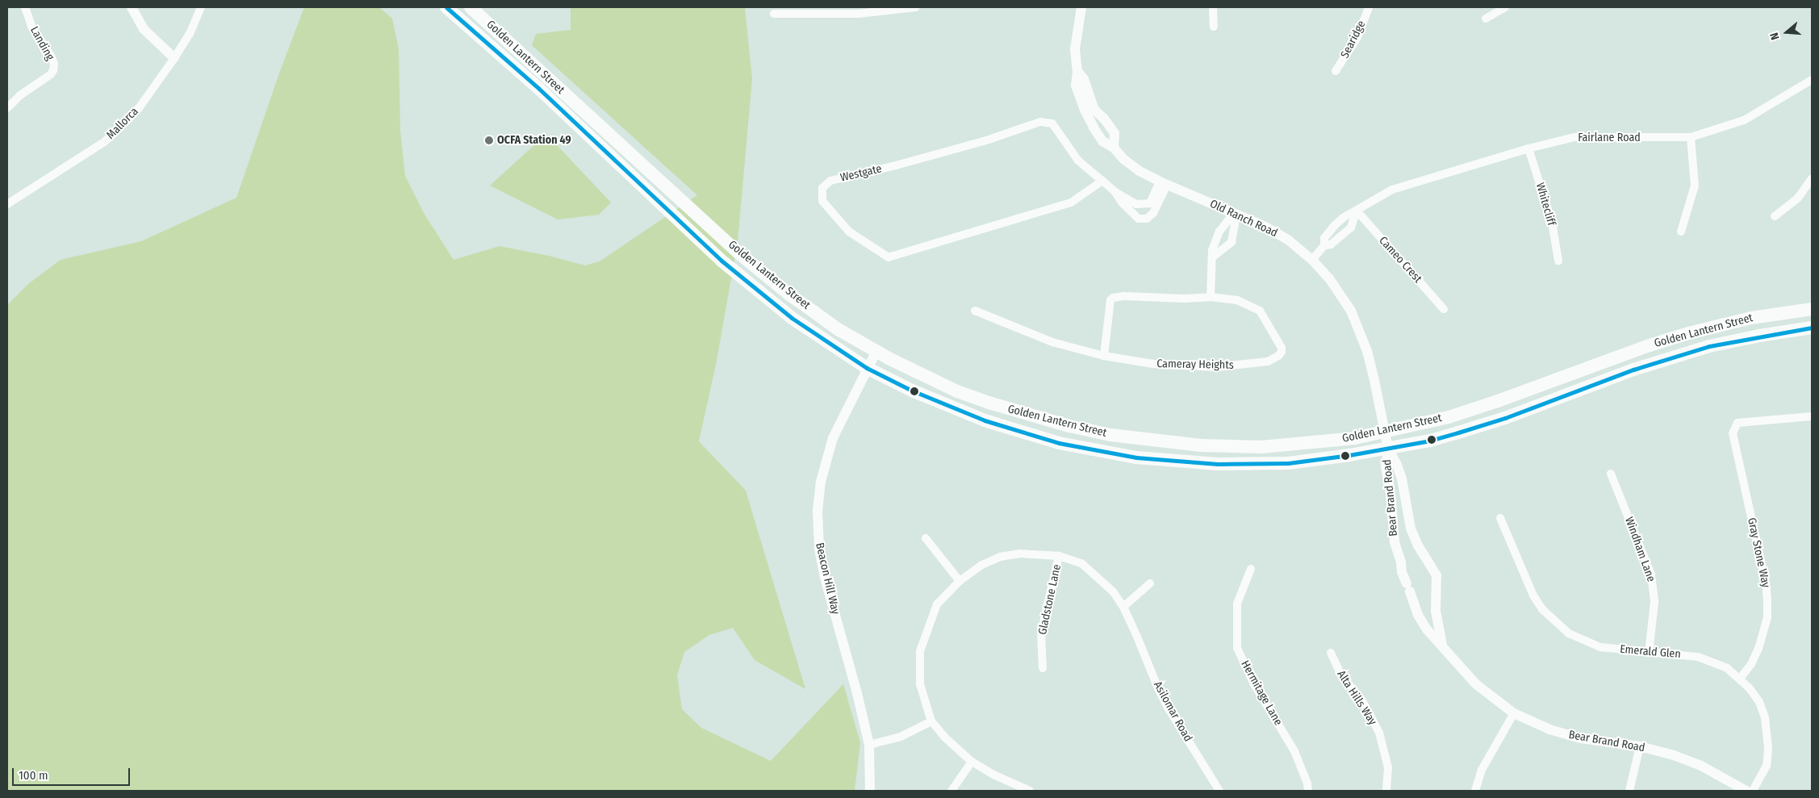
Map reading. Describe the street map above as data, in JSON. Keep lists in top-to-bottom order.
{
  "streets": {
    "main road": ["Golden Lantern Street"],
    "street": [
      "Searidge",
      "Landing",
      "Mallorca",
      "Fairlane Road",
      "Westgate",
      "Whitecliff",
      "Old Ranch Road",
      "Cameo Crest",
      "Cameray Heights",
      "Bear Brand Road",
      "Windham Lane",
      "Gray Stone Way",
      "Beacon Hill Way",
      "Gladstone Lane",
      "Emerald Glen",
      "Hermitage Lane",
      "Alta Hills Way",
      "Asilomar Road"
    ]
  },
  "crossings": [
    ["Golden Lantern Street", "Old Ranch Road"],
    ["Golden Lantern Street", "Bear Brand Road"],
    ["Golden Lantern Street", "Beacon Hill Way"],
    ["Fairlane Road", "Whitecliff"],
    ["Fairlane Road", "Old Ranch Road"],
    ["Fairlane Road", "Cameo Crest"],
    ["Westgate", "Old Ranch Road"],
    ["Old Ranch Road", "Bear Brand Road"],
    ["Windham Lane", "Emerald Glen"],
    ["Gray Stone Way", "Emerald Glen"],
    ["Gladstone Lane", "Asilomar Road"]
  ],
  "places": ["OCFA Station 49"],
  "scale_bar": "100 m",
  "north": "left"
}
